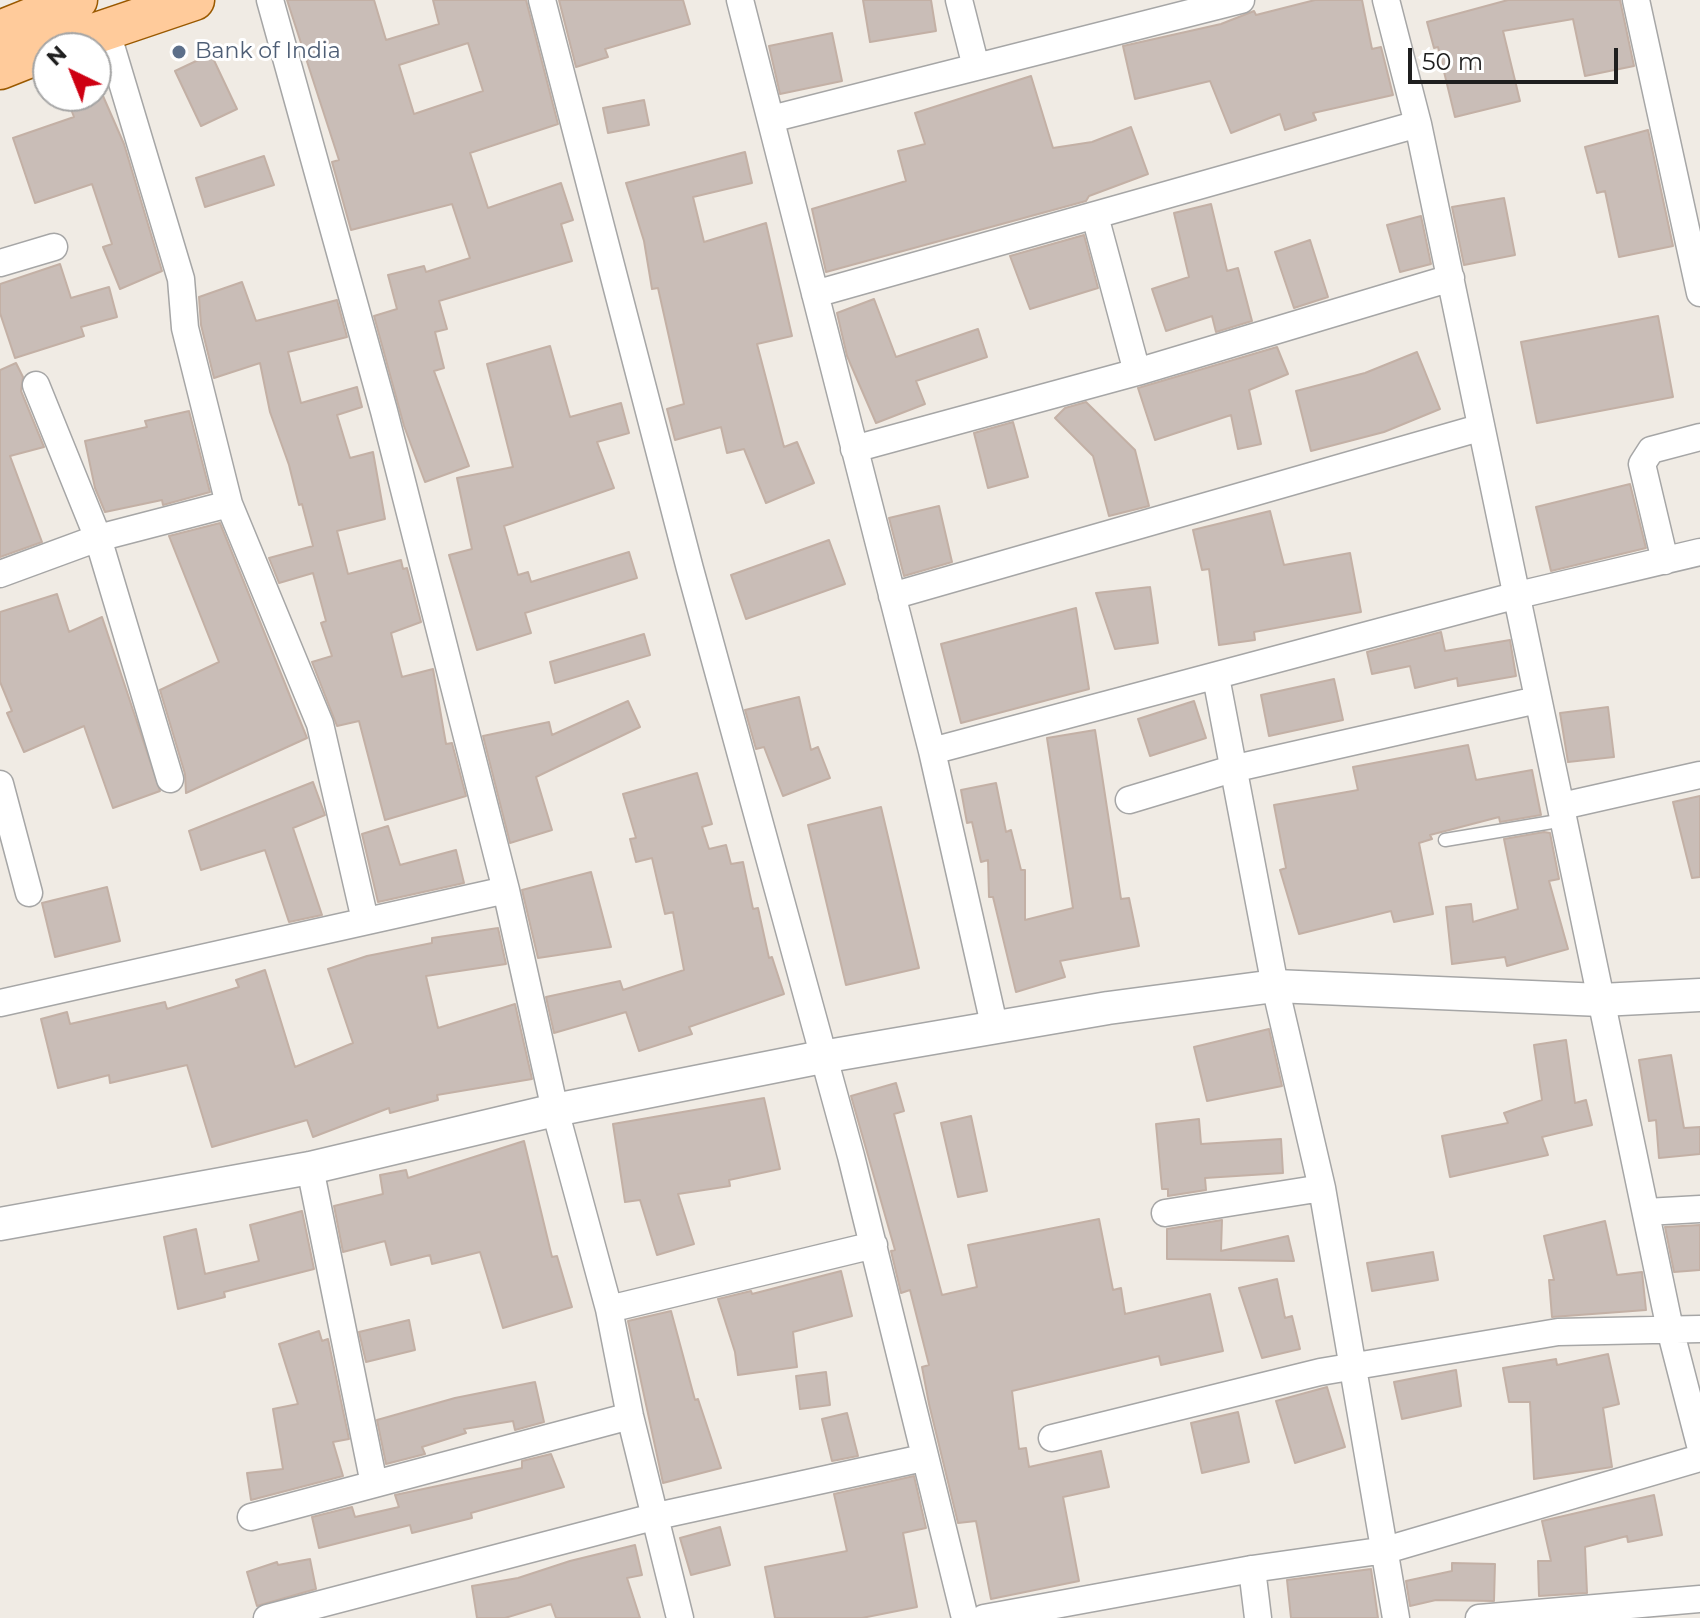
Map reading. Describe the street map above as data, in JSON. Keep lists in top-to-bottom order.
{
  "places": ["Bank of India"],
  "scale_bar": "50 m",
  "north": "top left"
}
